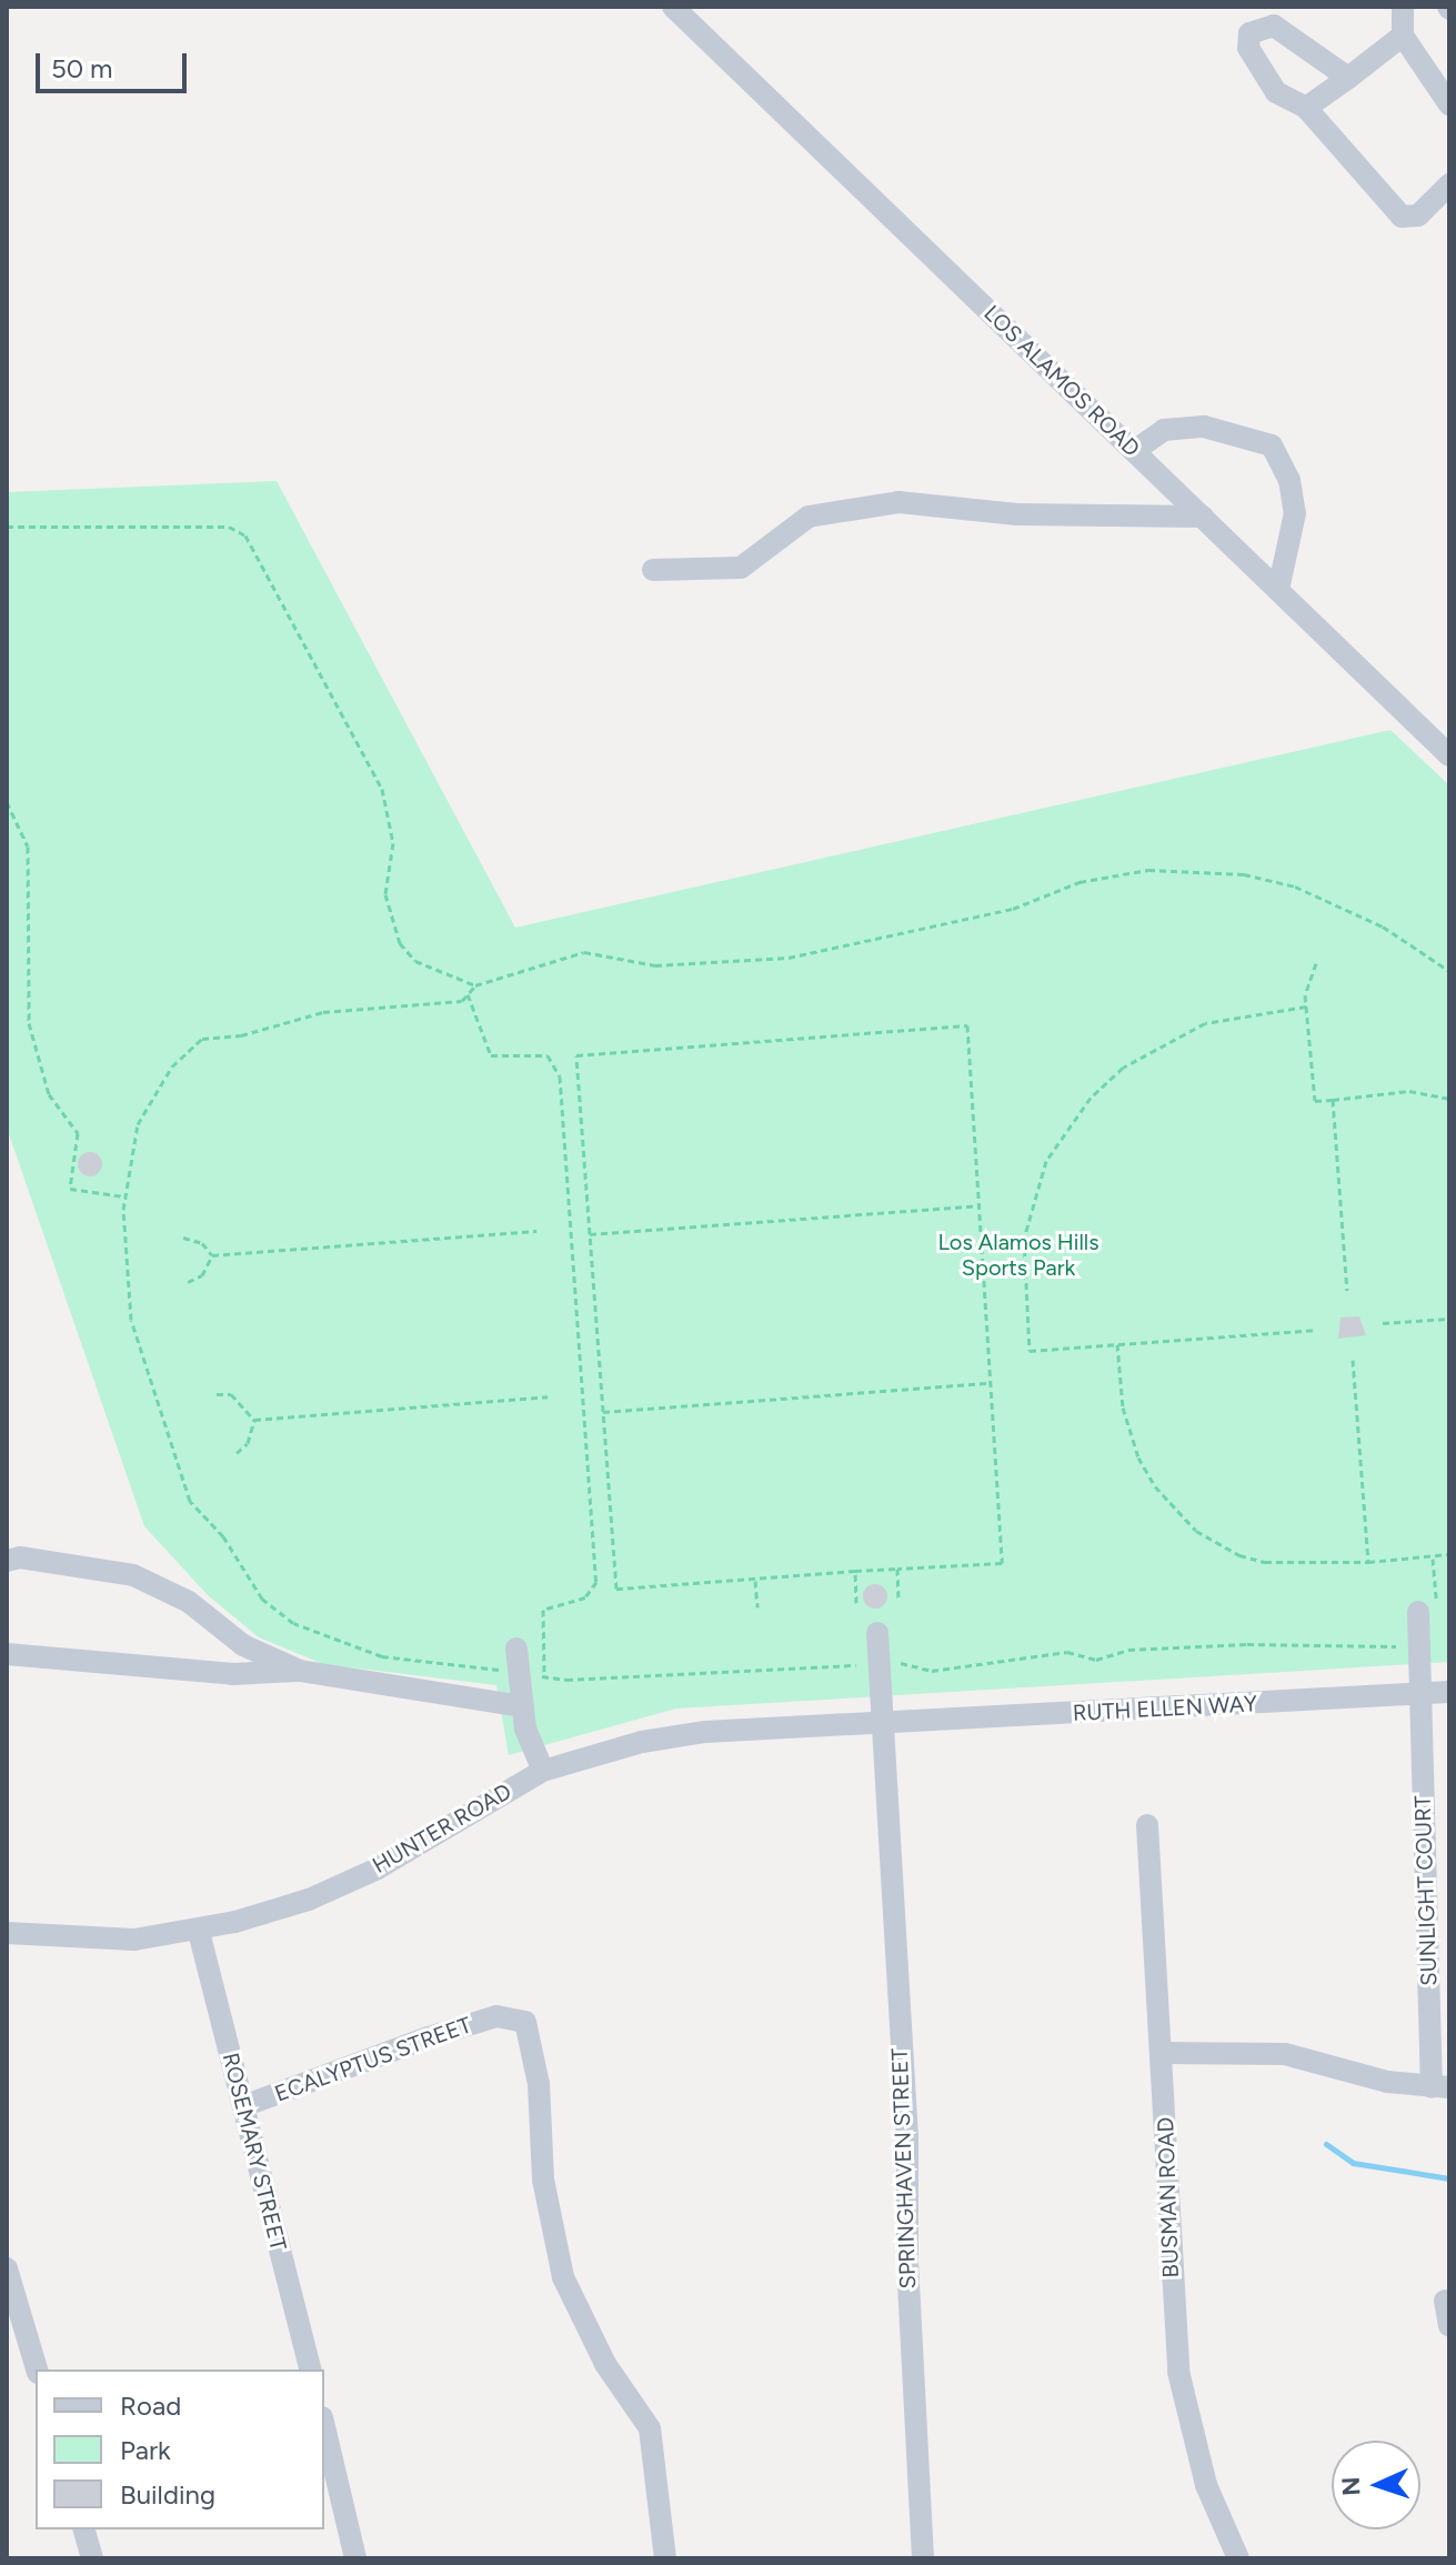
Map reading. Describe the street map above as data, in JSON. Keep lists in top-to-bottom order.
{
  "streets": {
    "street": [
      "LOS ALAMOS ROAD",
      "RUTH ELLEN WAY",
      "HUNTER ROAD",
      "SUNLIGHT COURT",
      "ECALYPTUS STREET",
      "ROSEMARY STREET",
      "SPRINGHAVEN STREET",
      "BUSMAN ROAD"
    ]
  },
  "crossings": [
    ["RUTH ELLEN WAY", "HUNTER ROAD"],
    ["RUTH ELLEN WAY", "SUNLIGHT COURT"],
    ["RUTH ELLEN WAY", "SPRINGHAVEN STREET"],
    ["HUNTER ROAD", "ROSEMARY STREET"],
    ["HUNTER ROAD", "SPRINGHAVEN STREET"],
    ["ECALYPTUS STREET", "ROSEMARY STREET"]
  ],
  "parks": ["Los Alamos Hills Sports Park"],
  "legend": ["Road", "Park", "Building"],
  "scale_bar": "50 m",
  "north": "left"
}
